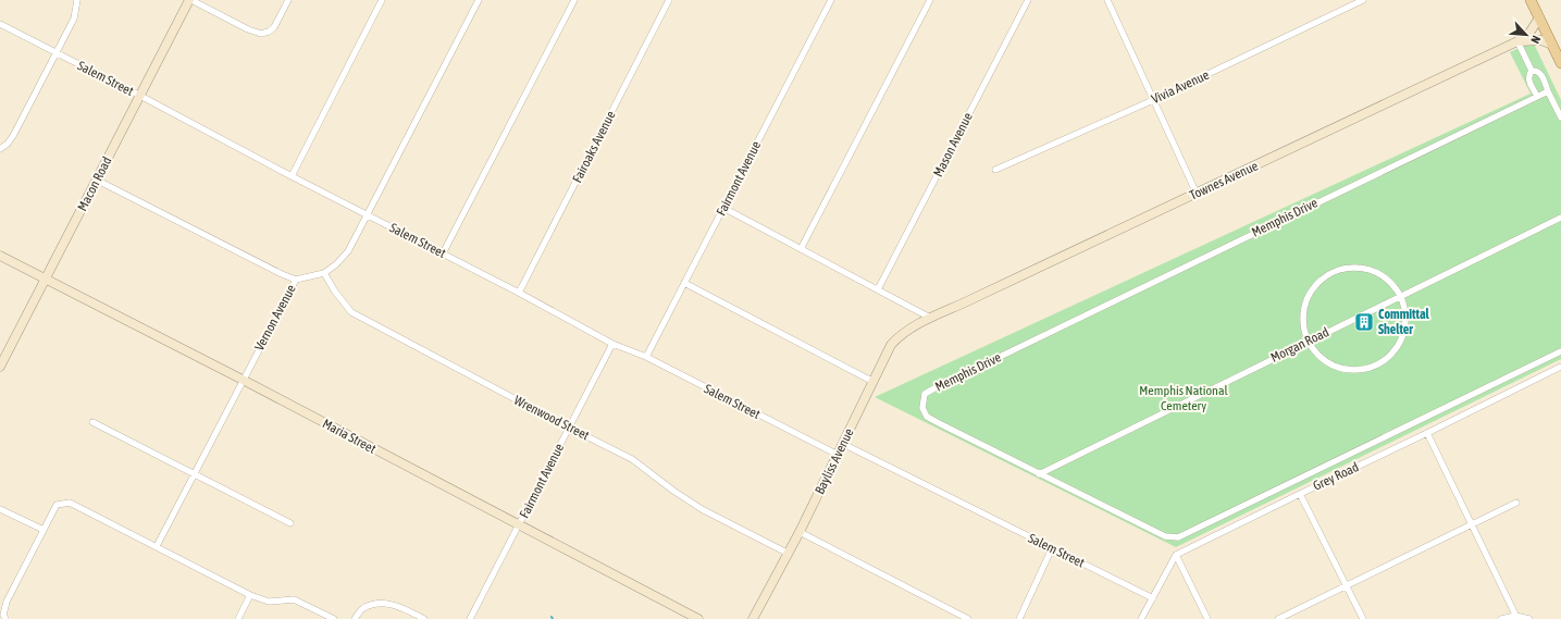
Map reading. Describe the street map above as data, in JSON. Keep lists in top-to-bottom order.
{
  "streets": {
    "street": [
      "Salem Street",
      "Vivia Avenue",
      "Mason Avenue",
      "Fairoaks Avenue",
      "Fairmont Avenue",
      "Townes Avenue",
      "Macon Road",
      "Memphis Drive",
      "Vernon Avenue",
      "Morgan Road",
      "Wrenwood Street",
      "Maria Street",
      "Bayliss Avenue",
      "Grey Road"
    ]
  },
  "crossings": [
    ["Salem Street", "Fairoaks Avenue"],
    ["Salem Street", "Fairmont Avenue"],
    ["Salem Street", "Macon Road"],
    ["Salem Street", "Vernon Avenue"],
    ["Salem Street", "Bayliss Avenue"],
    ["Fairmont Avenue", "Wrenwood Street"],
    ["Fairmont Avenue", "Maria Street"],
    ["Townes Avenue", "Bayliss Avenue"],
    ["Macon Road", "Maria Street"],
    ["Memphis Drive", "Morgan Road"],
    ["Vernon Avenue", "Wrenwood Street"],
    ["Vernon Avenue", "Maria Street"],
    ["Wrenwood Street", "Bayliss Avenue"]
  ],
  "parks": ["Memphis National Cemetery"],
  "places": {
    "building": ["Committal Shelter"]
  },
  "north": "bottom right"
}
